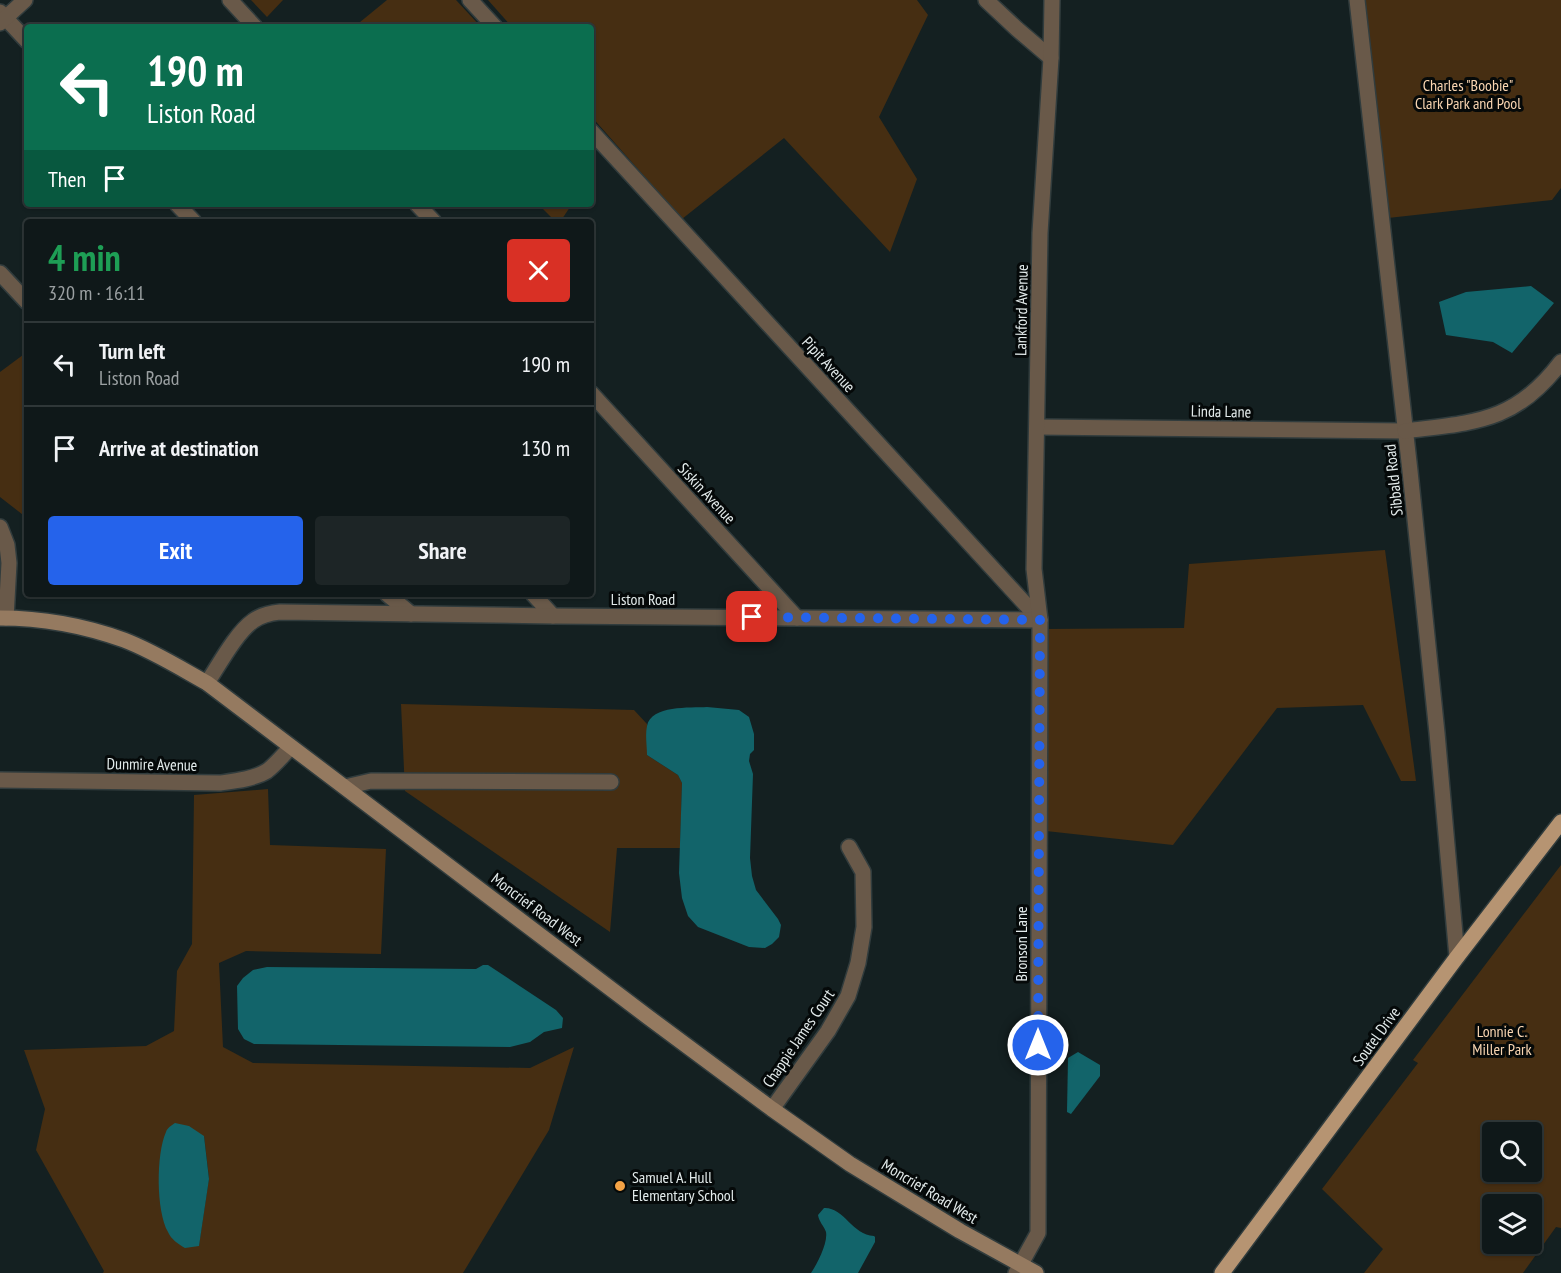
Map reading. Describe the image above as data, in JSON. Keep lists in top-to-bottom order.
{
  "streets": {
    "main road": ["Moncrief Road West", "Soutel Drive"],
    "street": [
      "Lankford Avenue",
      "Pipit Avenue",
      "Linda Lane",
      "Sibbald Road",
      "Siskin Avenue",
      "Liston Road",
      "Dunmire Avenue",
      "Bronson Lane",
      "Chappie James Court"
    ]
  },
  "crossings": [
    ["Lankford Avenue", "Pipit Avenue"],
    ["Lankford Avenue", "Linda Lane"],
    ["Lankford Avenue", "Liston Road"],
    ["Lankford Avenue", "Bronson Lane"],
    ["Pipit Avenue", "Liston Road"],
    ["Pipit Avenue", "Bronson Lane"],
    ["Linda Lane", "Sibbald Road"],
    ["Sibbald Road", "Soutel Drive"],
    ["Siskin Avenue", "Liston Road"],
    ["Liston Road", "Moncrief Road West"],
    ["Liston Road", "Bronson Lane"],
    ["Dunmire Avenue", "Moncrief Road West"],
    ["Moncrief Road West", "Bronson Lane"],
    ["Moncrief Road West", "Chappie James Court"]
  ],
  "parks": ["Charles \"Boobie\" Clark Park and Pool", "Lonnie C. Miller Park"],
  "places": ["Samuel A. Hull Elementary School"],
  "page": {
    "turn": ["190 m", "Liston Road"],
    "then": "Then",
    "heading": ["4 min", "320 m · 16:11"],
    "list": [
      {
        "name": "Turn left",
        "note": "Liston Road",
        "value": "190 m"
      },
      {
        "name": "Arrive at destination",
        "value": "130 m"
      }
    ],
    "buttons": ["Exit", "Share"]
  }
}
